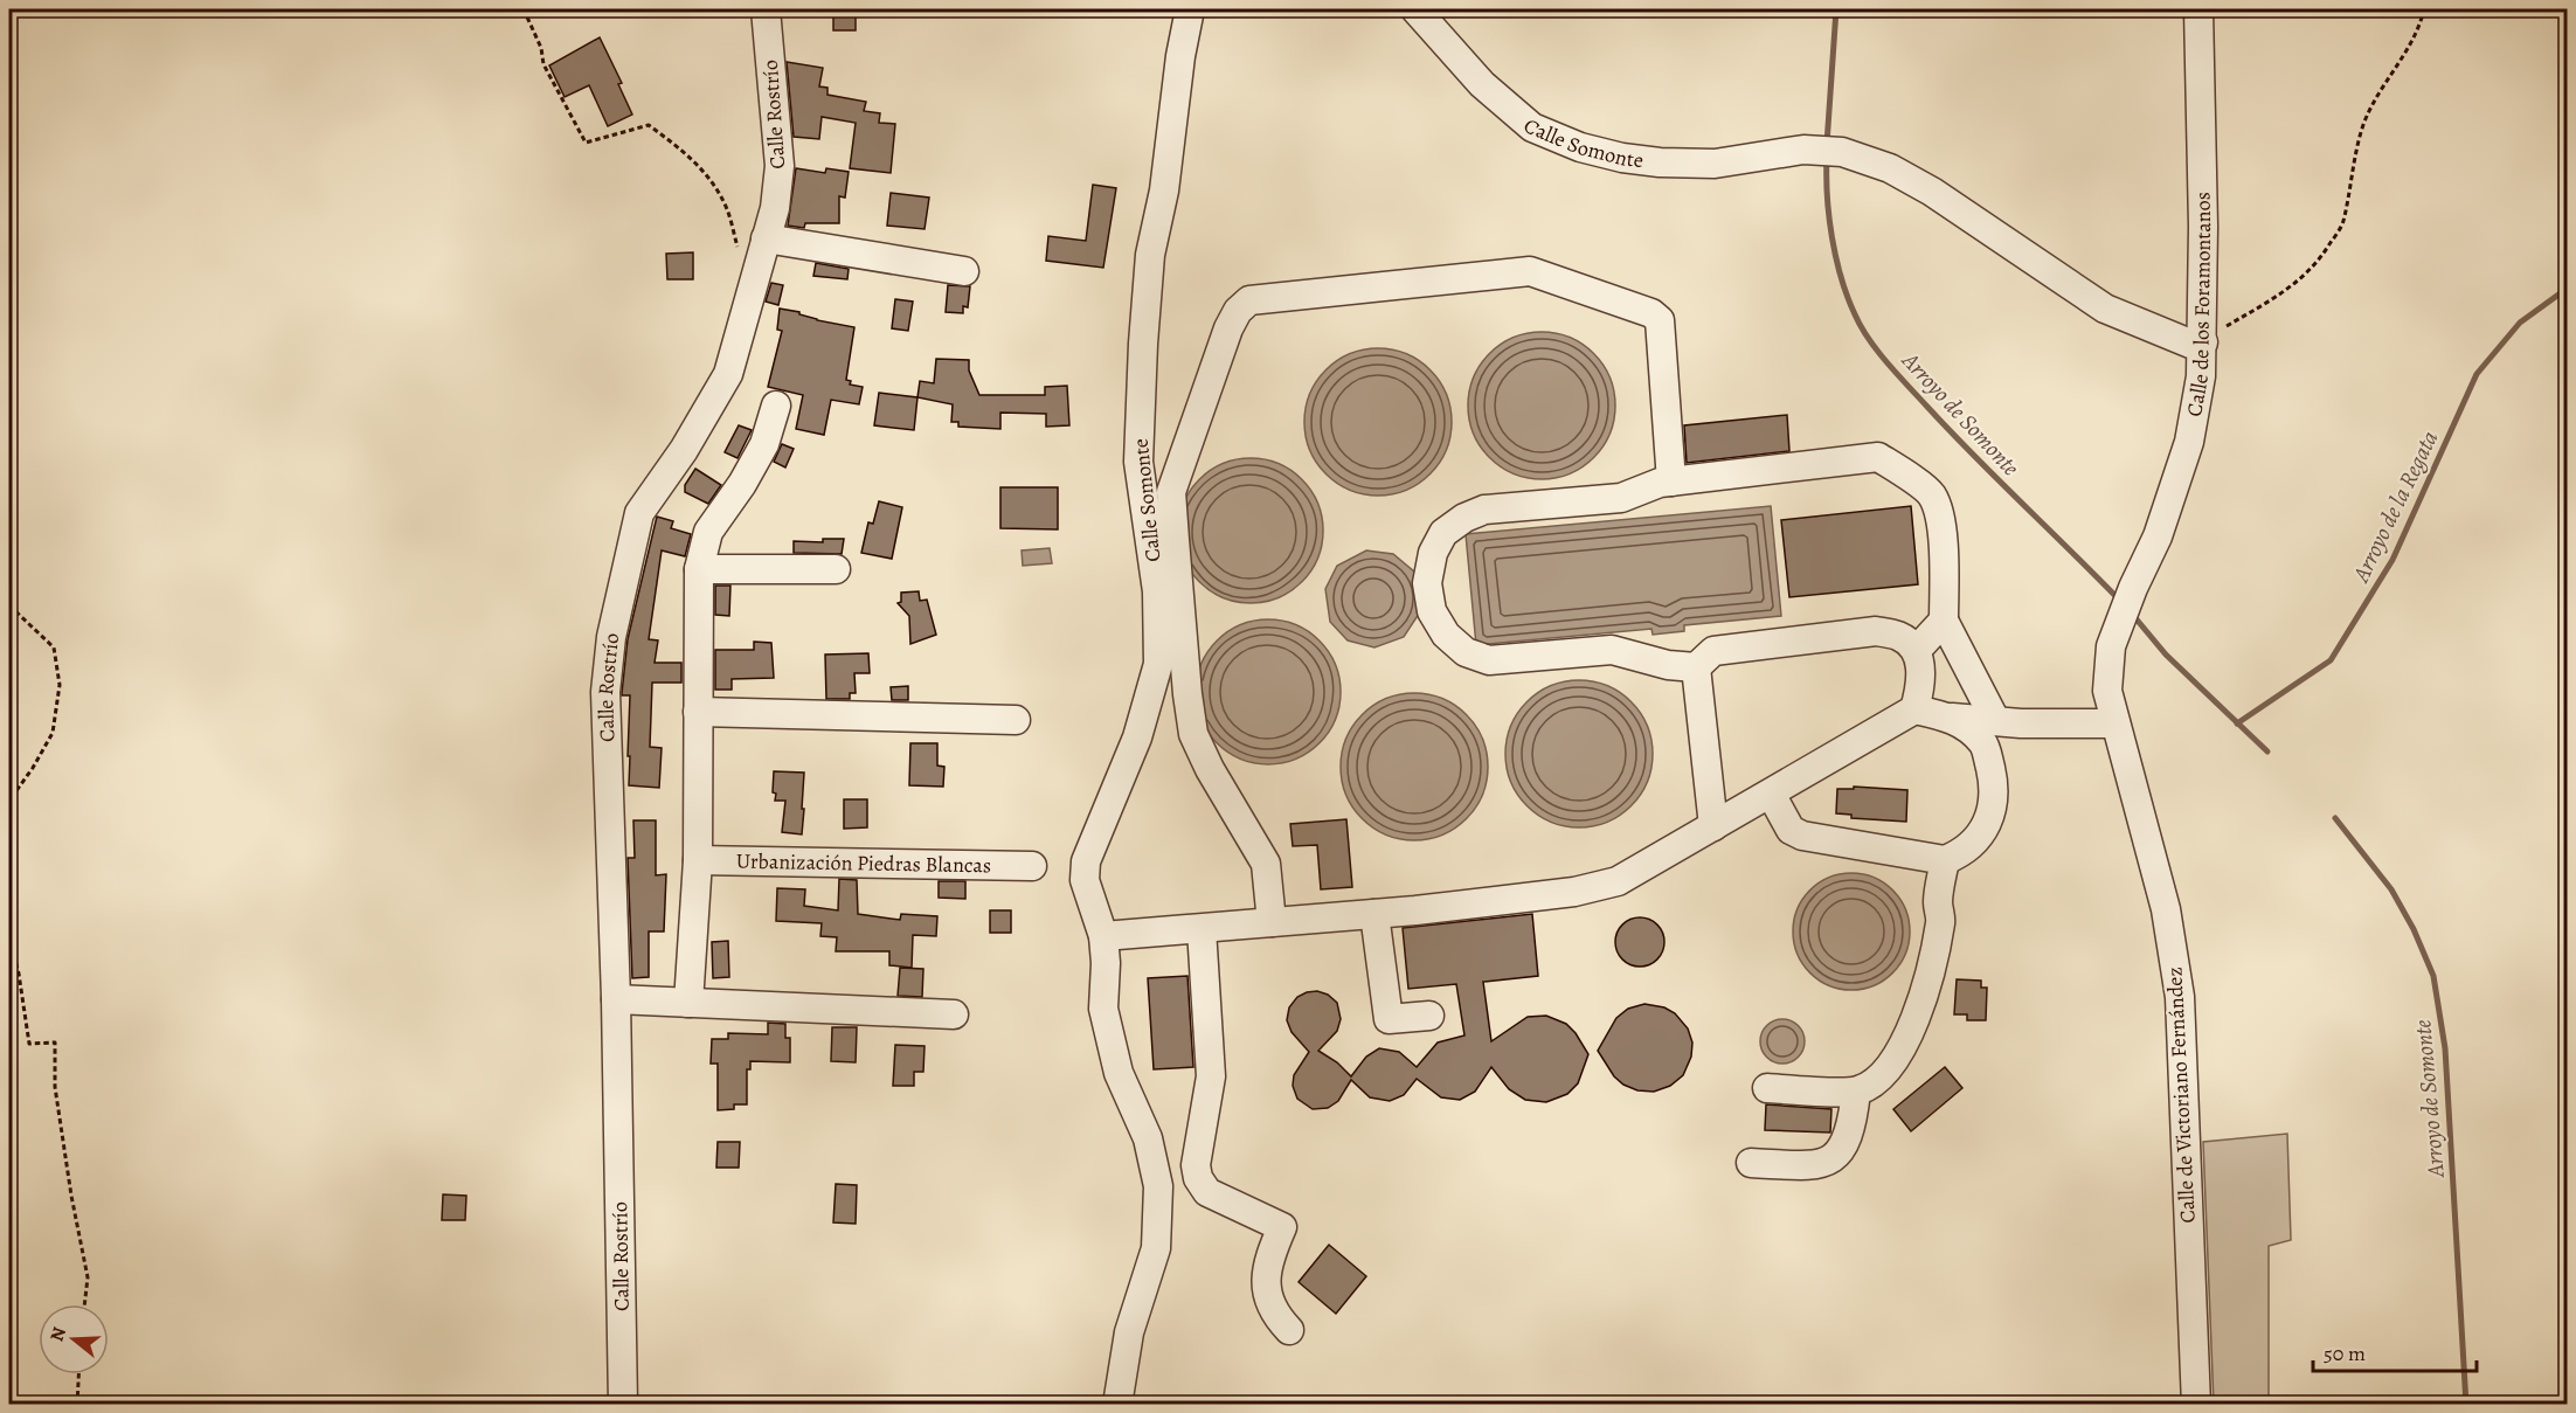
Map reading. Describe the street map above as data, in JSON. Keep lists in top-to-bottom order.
{
  "streets": {
    "street": [
      "Calle Rostrío",
      "Calle Somonte",
      "Calle de los Foramontanos",
      "Urbanización Piedras Blancas",
      "Calle de Victoriano Fernández"
    ]
  },
  "crossings": [
    ["Calle Somonte", "Calle de los Foramontanos"],
    ["Calle de los Foramontanos", "Calle de Victoriano Fernández"]
  ],
  "water": ["Arroyo de Somonte", "Arroyo de la Regata"],
  "scale_bar": "50 m",
  "north": "left"
}
